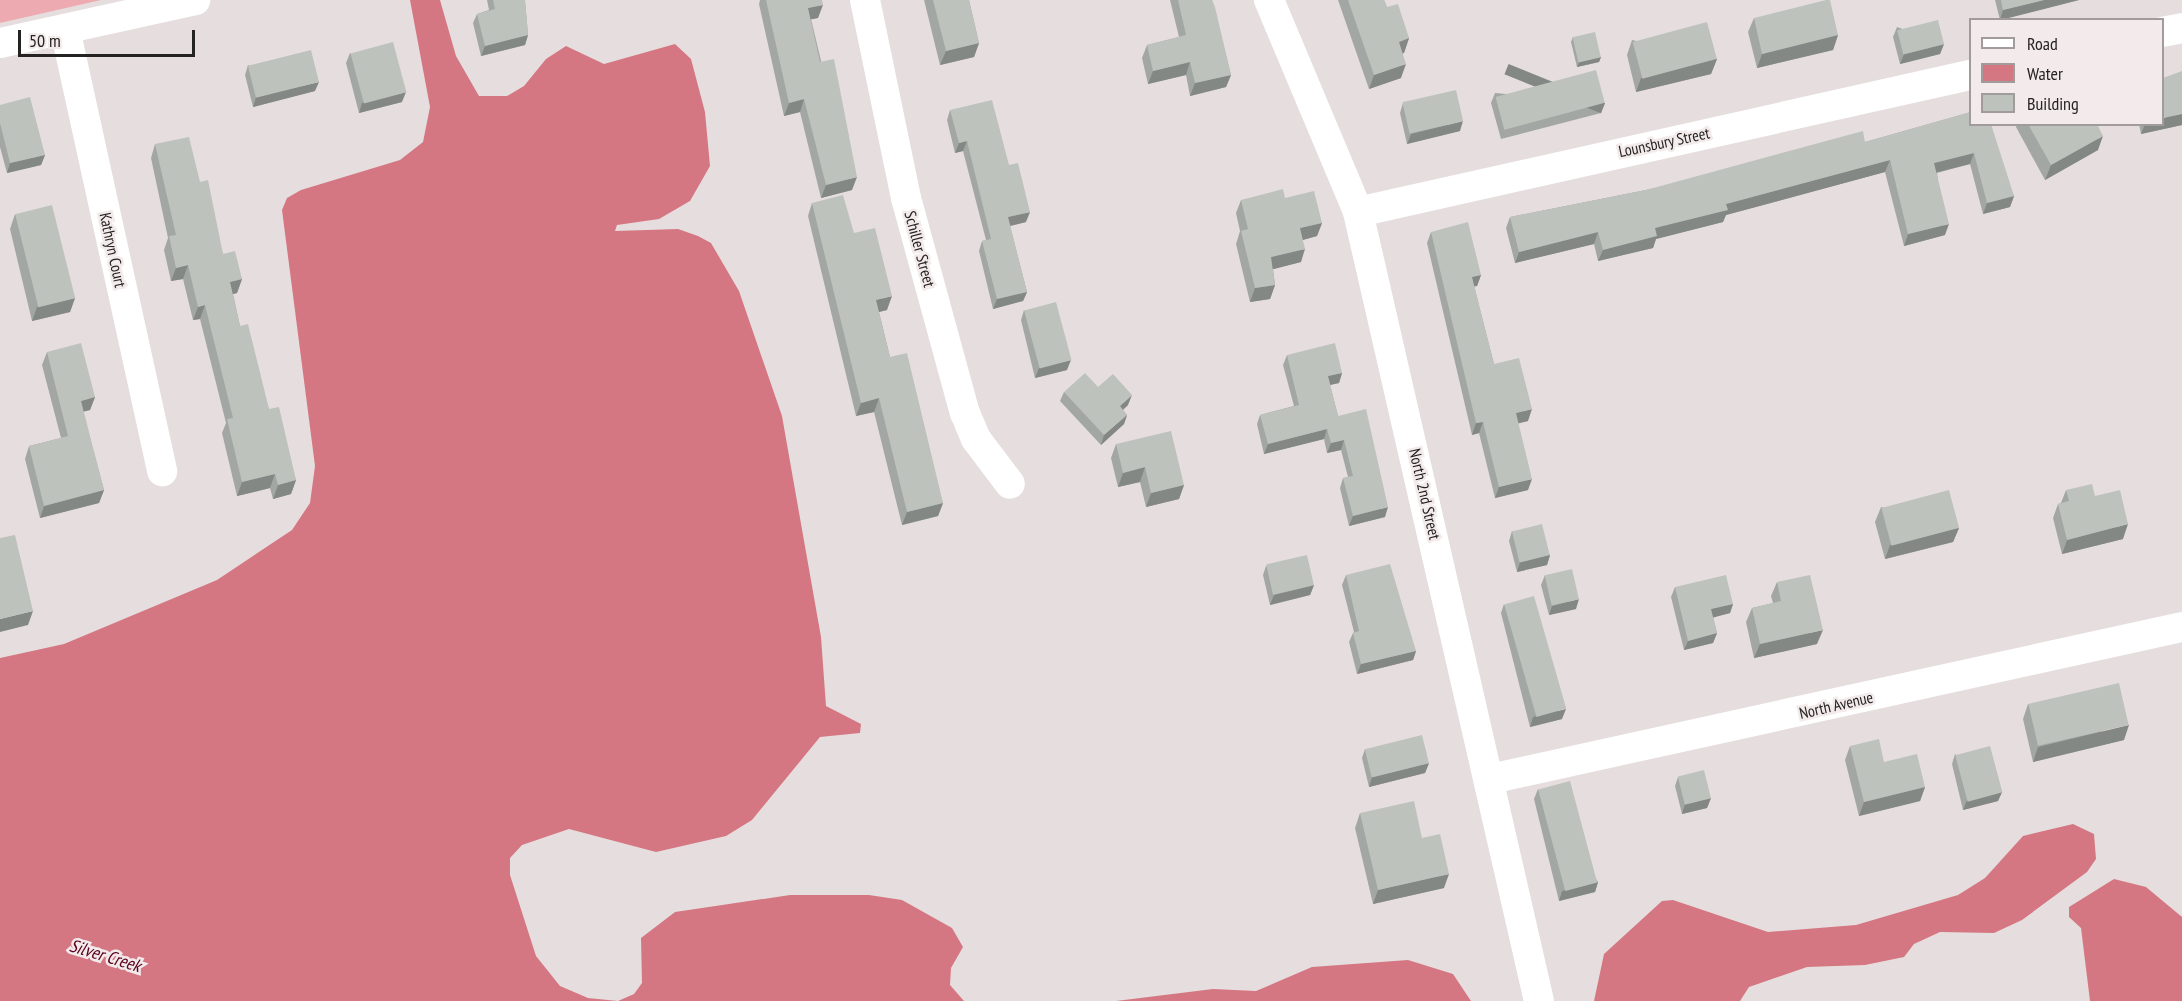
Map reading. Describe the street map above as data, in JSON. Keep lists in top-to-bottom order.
{
  "streets": {
    "street": [
      "Lounsbury Street",
      "Schiller Street",
      "Kathryn Court",
      "North 2nd Street",
      "North Avenue"
    ]
  },
  "crossings": [
    ["Lounsbury Street", "North 2nd Street"],
    ["North 2nd Street", "North Avenue"]
  ],
  "water": ["Silver Creek"],
  "legend": ["Road", "Water", "Building"],
  "scale_bar": "50 m"
}
